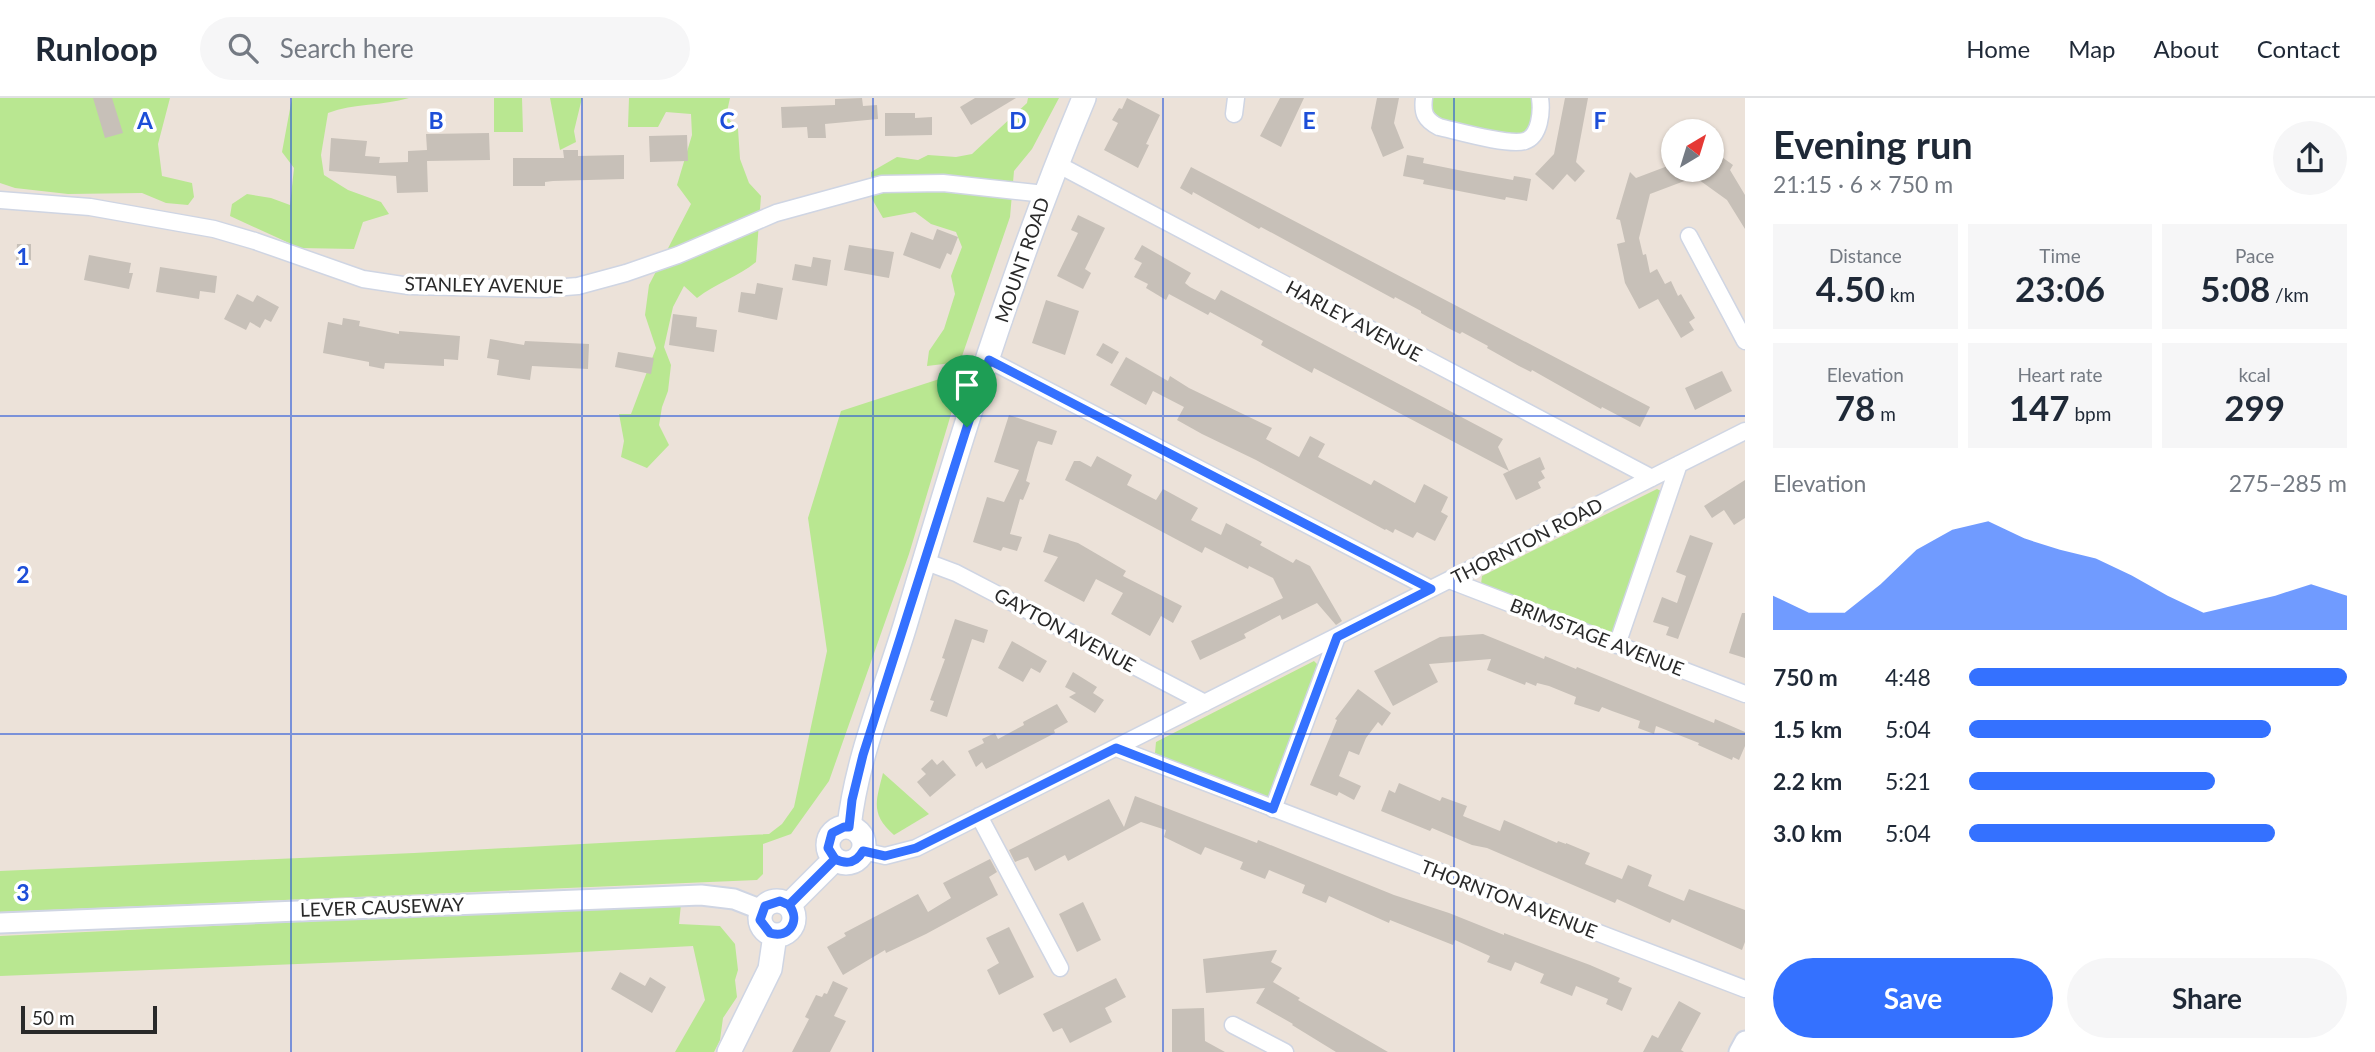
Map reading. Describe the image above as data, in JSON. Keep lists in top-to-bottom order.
{
  "streets": {
    "main road": ["MOUNT ROAD"],
    "street": [
      "STANLEY AVENUE",
      "HARLEY AVENUE",
      "THORNTON ROAD",
      "GAYTON AVENUE",
      "BRIMSTAGE AVENUE",
      "THORNTON AVENUE",
      "LEVER CAUSEWAY"
    ]
  },
  "crossings": [
    ["MOUNT ROAD", "STANLEY AVENUE"],
    ["MOUNT ROAD", "HARLEY AVENUE"],
    ["MOUNT ROAD", "THORNTON ROAD"],
    ["MOUNT ROAD", "GAYTON AVENUE"],
    ["HARLEY AVENUE", "THORNTON ROAD"],
    ["THORNTON ROAD", "GAYTON AVENUE"],
    ["THORNTON ROAD", "BRIMSTAGE AVENUE"],
    ["THORNTON ROAD", "THORNTON AVENUE"]
  ],
  "scale_bar": "50 m",
  "north": "top right",
  "page": {
    "header": "Runloop",
    "search": "Search here",
    "nav": [
      "Home",
      "Map",
      "About",
      "Contact"
    ],
    "heading": ["Evening run", "21:15 · 6 × 750 m"],
    "stats": [
      ["Distance", "4.50 km"],
      ["Time", "23:06"],
      ["Pace", "5:08 /km"],
      ["Elevation", "78 m"],
      ["Heart rate", "147 bpm"],
      ["kcal", "299"]
    ],
    "chart": ["Elevation", "275–285 m"],
    "list": [
      {
        "name": "750 m",
        "note": "4:48"
      },
      {
        "name": "1.5 km",
        "note": "5:04"
      },
      {
        "name": "2.2 km",
        "note": "5:21"
      },
      {
        "name": "3.0 km",
        "note": "5:04"
      }
    ],
    "buttons": ["Save", "Share"],
    "scale": "50 m"
  },
  "grid": {
    "columns": [
      "A",
      "B",
      "C",
      "D",
      "E",
      "F"
    ],
    "rows": ["1", "2", "3"]
  }
}
